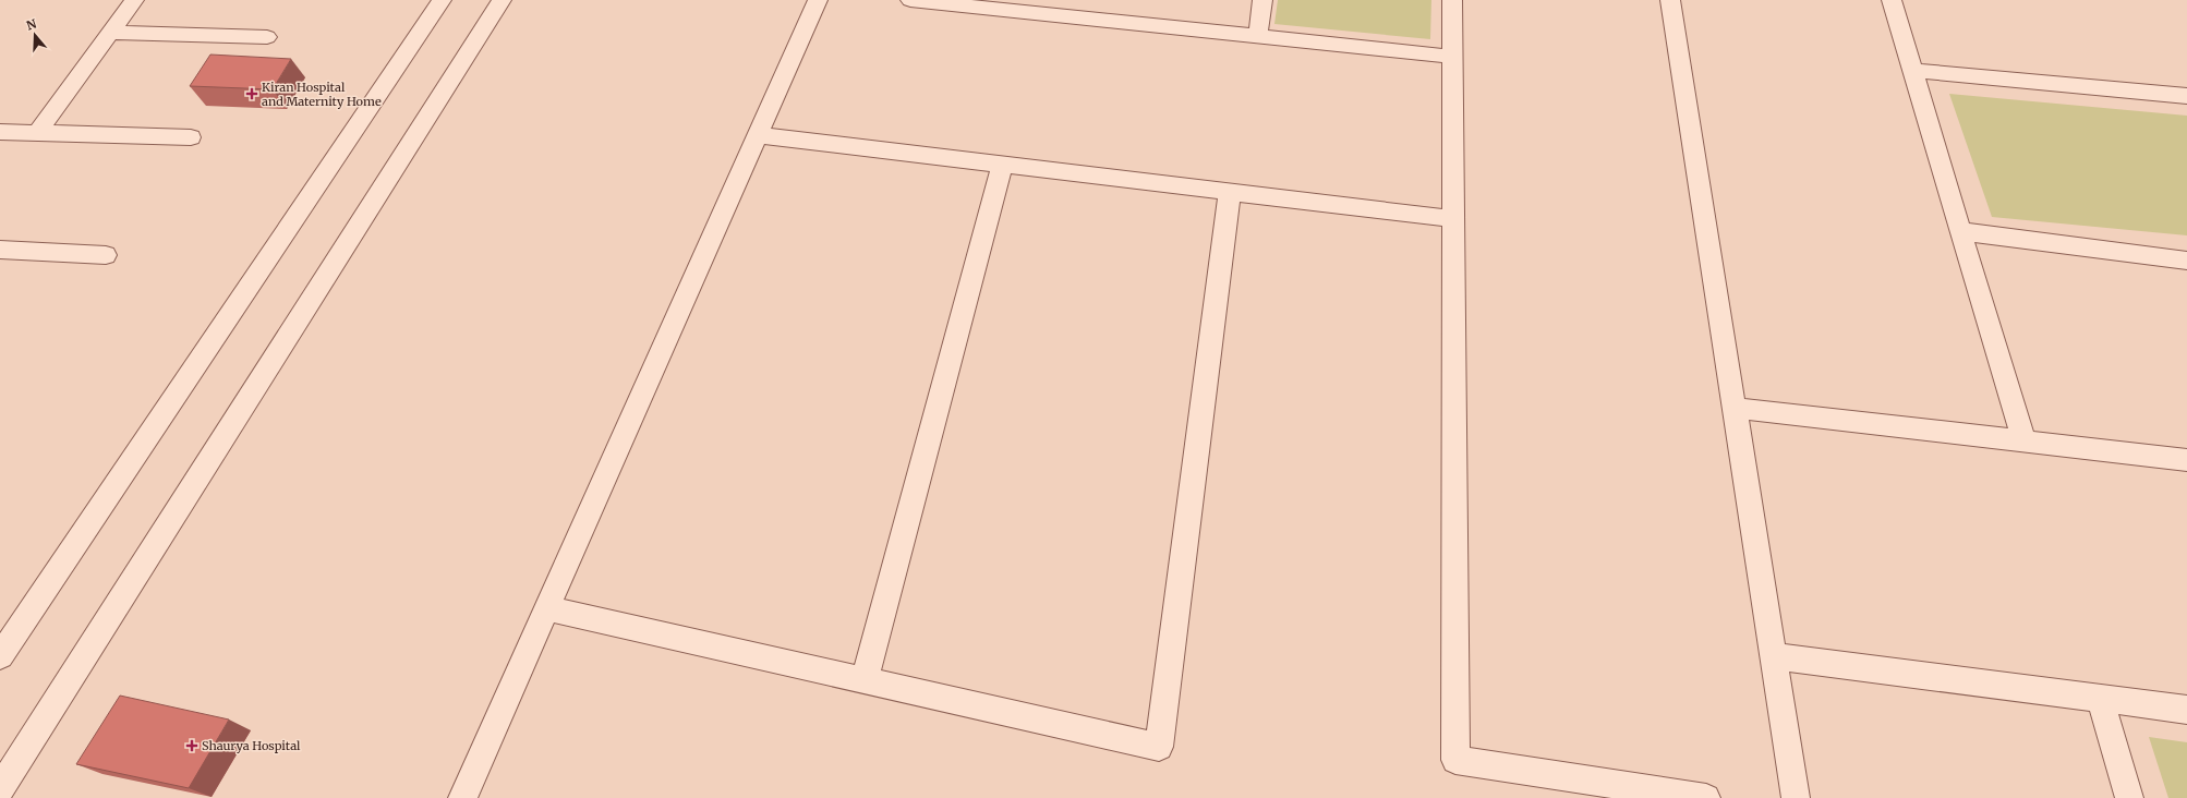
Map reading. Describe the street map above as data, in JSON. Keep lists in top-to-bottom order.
{
  "places": {
    "health": ["Kiran Hospital and Maternity Home", "Shaurya Hospital"]
  },
  "north": "top"
}
